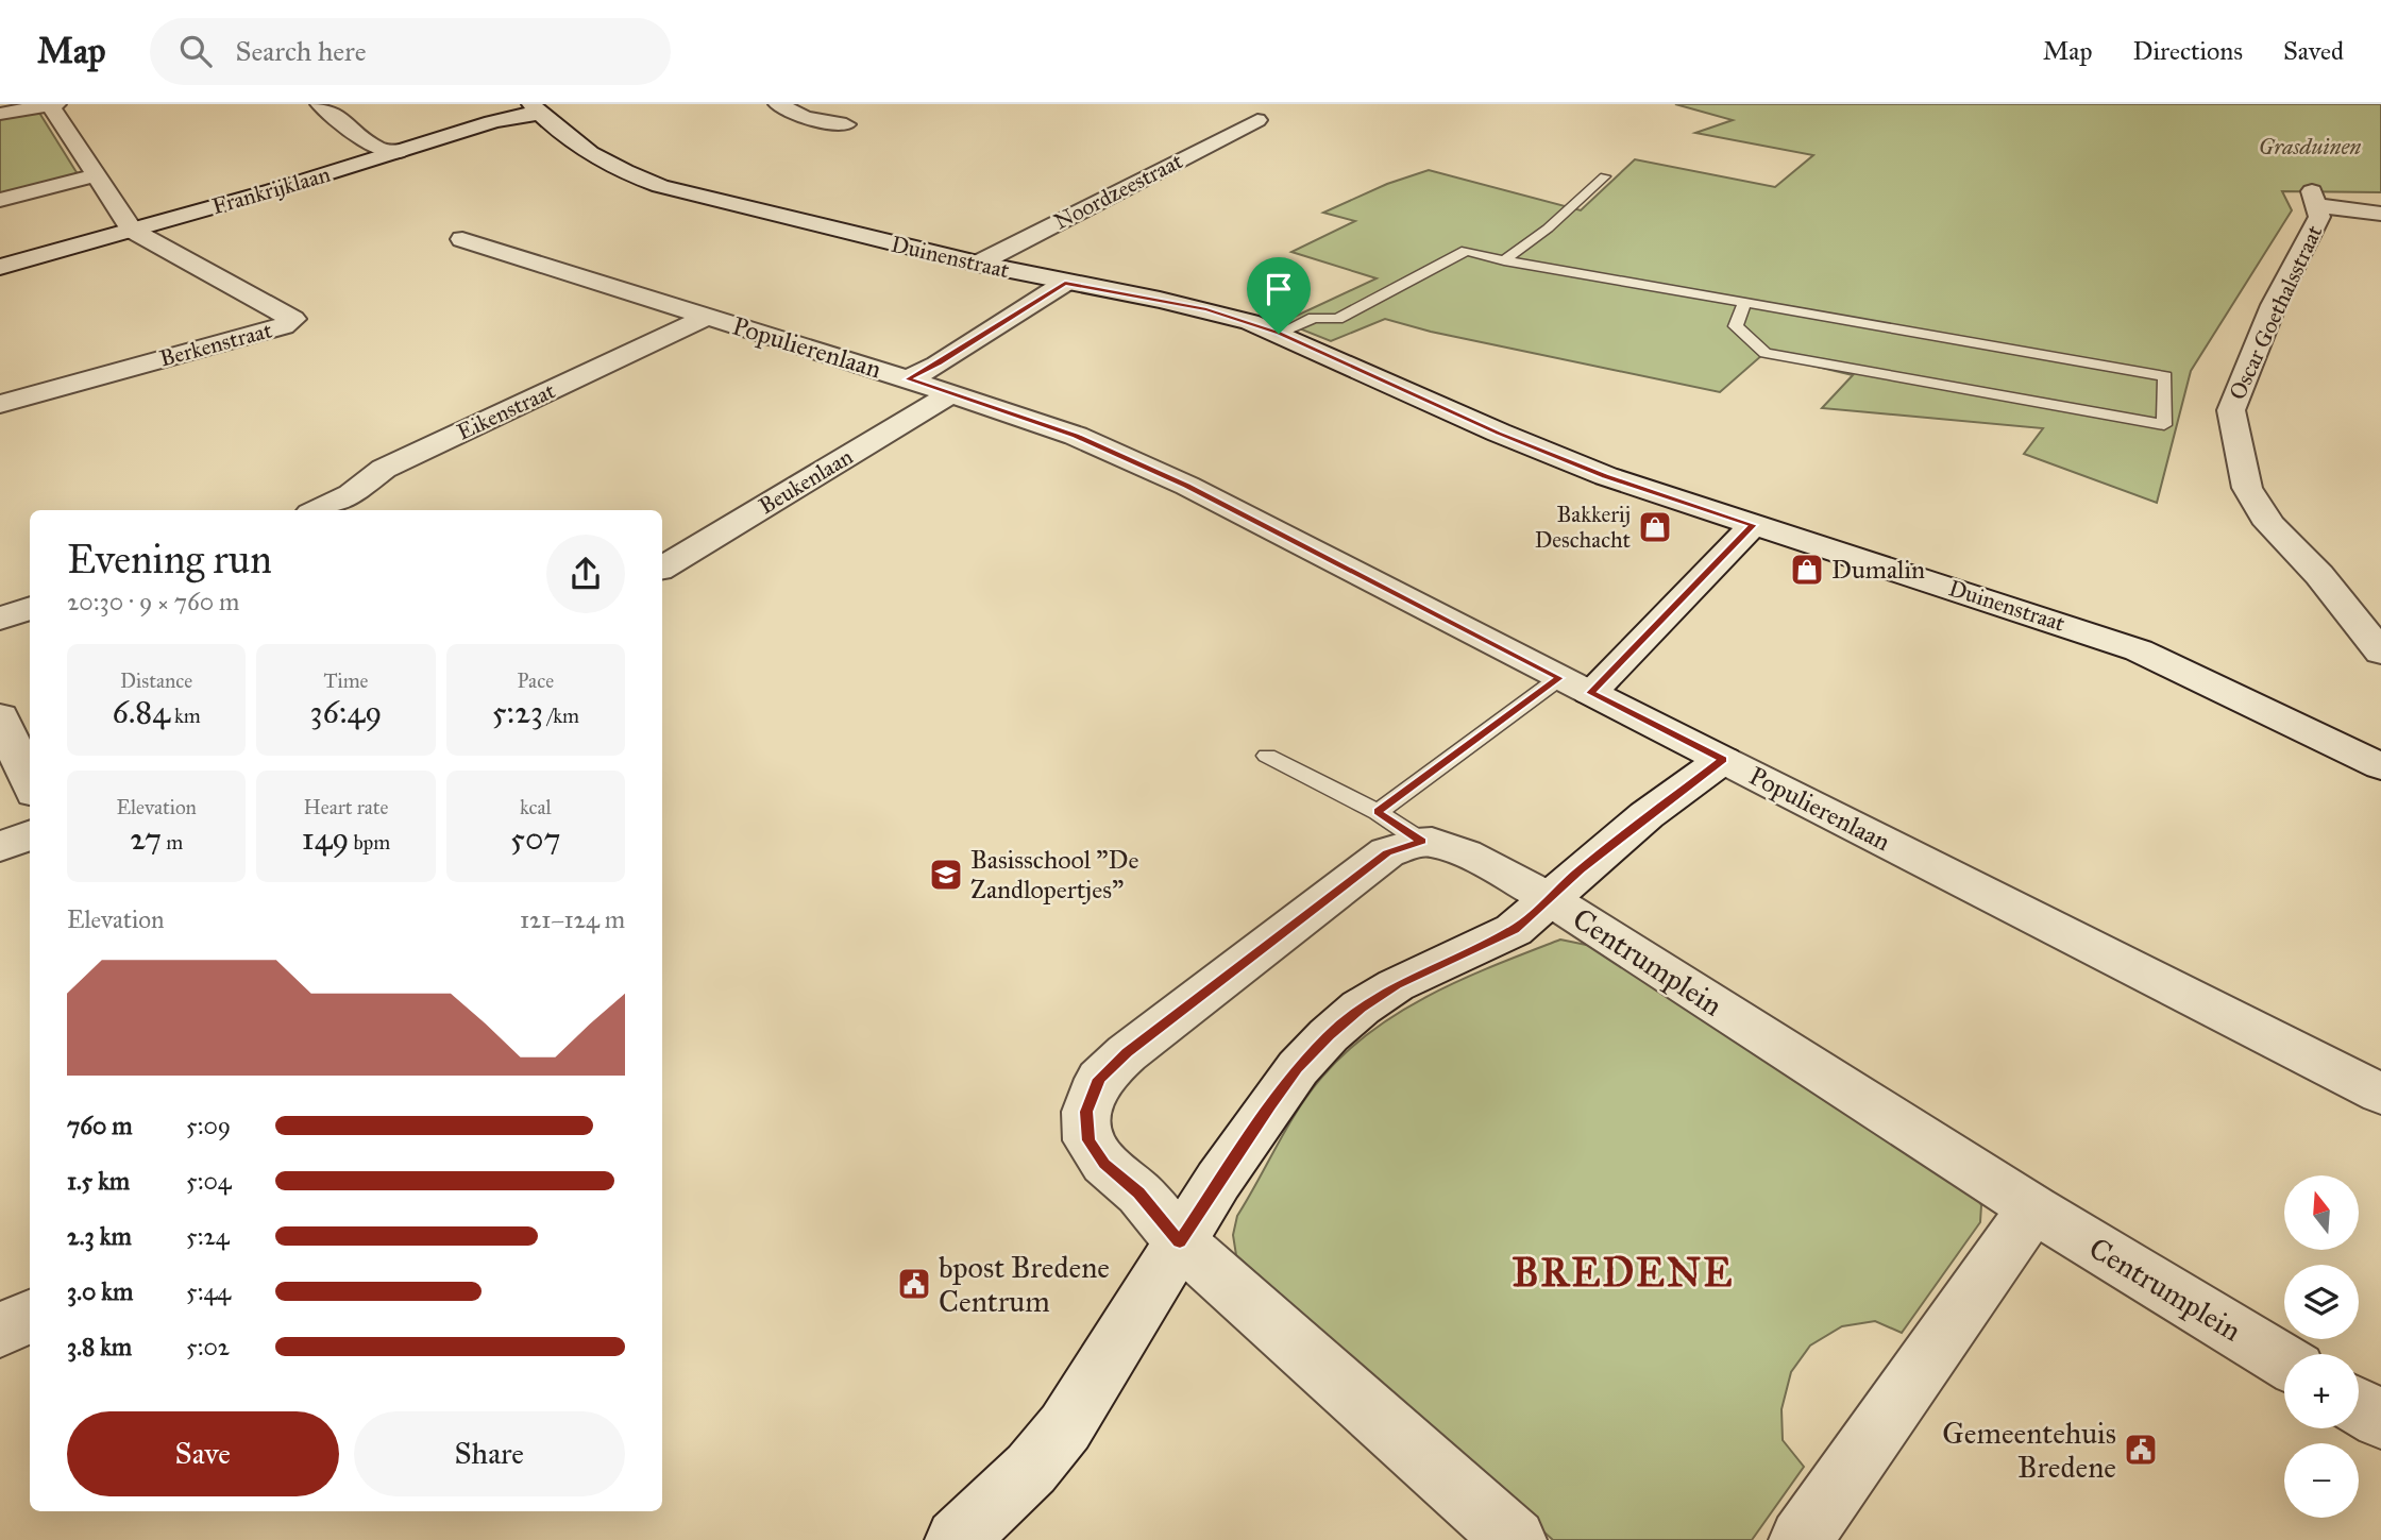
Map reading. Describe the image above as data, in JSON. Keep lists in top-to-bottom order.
{
  "streets": {
    "street": [
      "Frankrijklaan",
      "Noordzeestraat",
      "Duinenstraat",
      "Oscar Goethalsstraat",
      "Berkenstraat",
      "Populierenlaan",
      "Eikenstraat",
      "Beukenlaan",
      "Centrumplein"
    ]
  },
  "crossings": [
    ["Frankrijklaan", "Duinenstraat"],
    ["Frankrijklaan", "Berkenstraat"],
    ["Noordzeestraat", "Duinenstraat"],
    ["Populierenlaan", "Eikenstraat"],
    ["Populierenlaan", "Beukenlaan"]
  ],
  "districts": ["BREDENE"],
  "parks": ["Grasduinen"],
  "places": {
    "shop": ["Bakkerij Deschacht", "Dumalin"],
    "school or university": ["Basisschool \"De Zandlopertjes\""],
    "public building": ["bpost Bredene Centrum", "Gemeentehuis Bredene"]
  },
  "north": "top",
  "page": {
    "header": "Map",
    "search": "Search here",
    "nav": ["Map", "Directions", "Saved"],
    "heading": ["Evening run", "20:30 · 9 × 760 m"],
    "stats": [
      ["Distance", "6.84 km"],
      ["Time", "36:49"],
      ["Pace", "5:23 /km"],
      ["Elevation", "27 m"],
      ["Heart rate", "149 bpm"],
      ["kcal", "507"]
    ],
    "chart": ["Elevation", "121–124 m"],
    "list": [
      {
        "name": "760 m",
        "note": "5:09"
      },
      {
        "name": "1.5 km",
        "note": "5:04"
      },
      {
        "name": "2.3 km",
        "note": "5:24"
      },
      {
        "name": "3.0 km",
        "note": "5:44"
      },
      {
        "name": "3.8 km",
        "note": "5:02"
      }
    ],
    "map_buttons": ["+", "−"],
    "buttons": ["Save", "Share"]
  }
}
